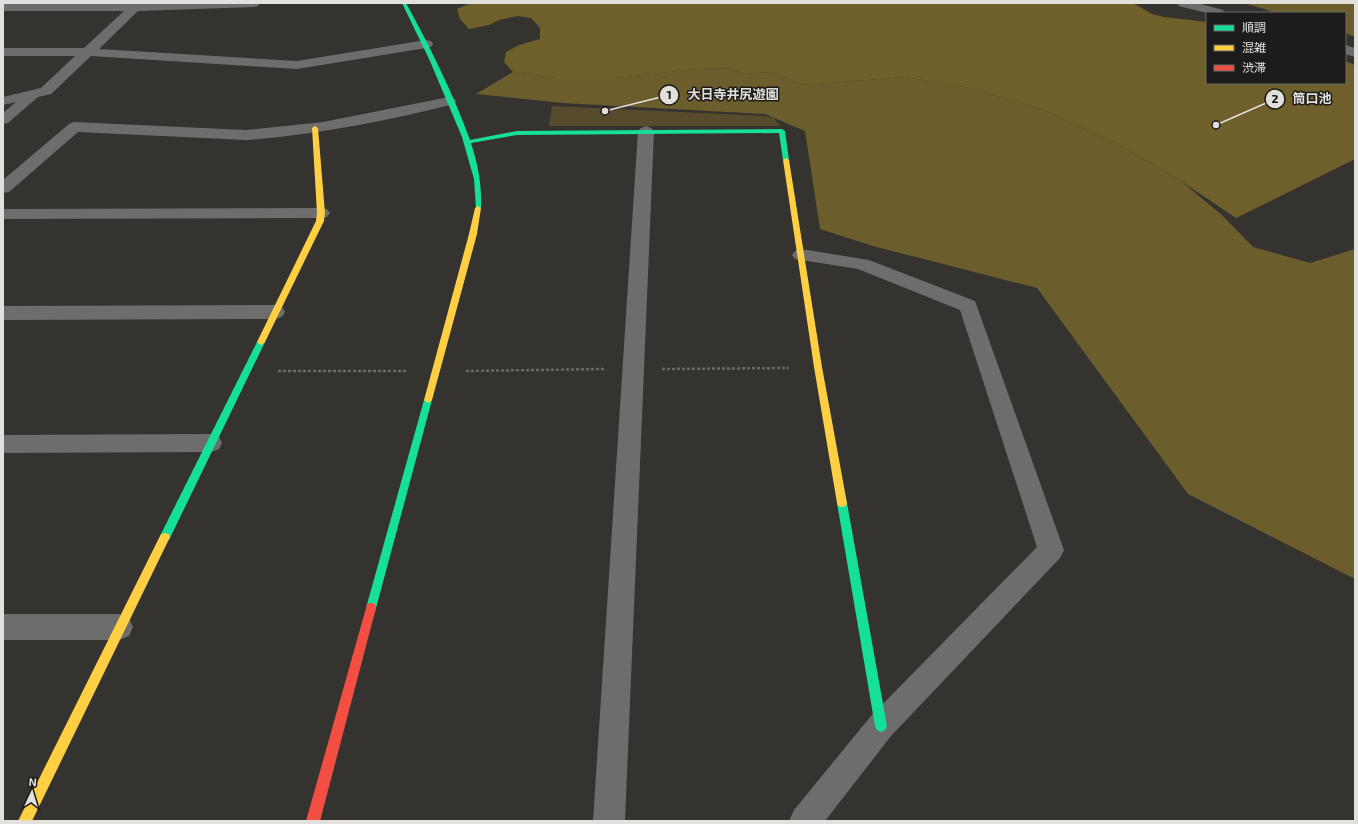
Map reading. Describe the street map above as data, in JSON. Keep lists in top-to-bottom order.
{
  "places": ["大日寺井尻遊園", "筒口池"],
  "legend": ["順調", "混雑", "渋滞"],
  "north": "top"
}
